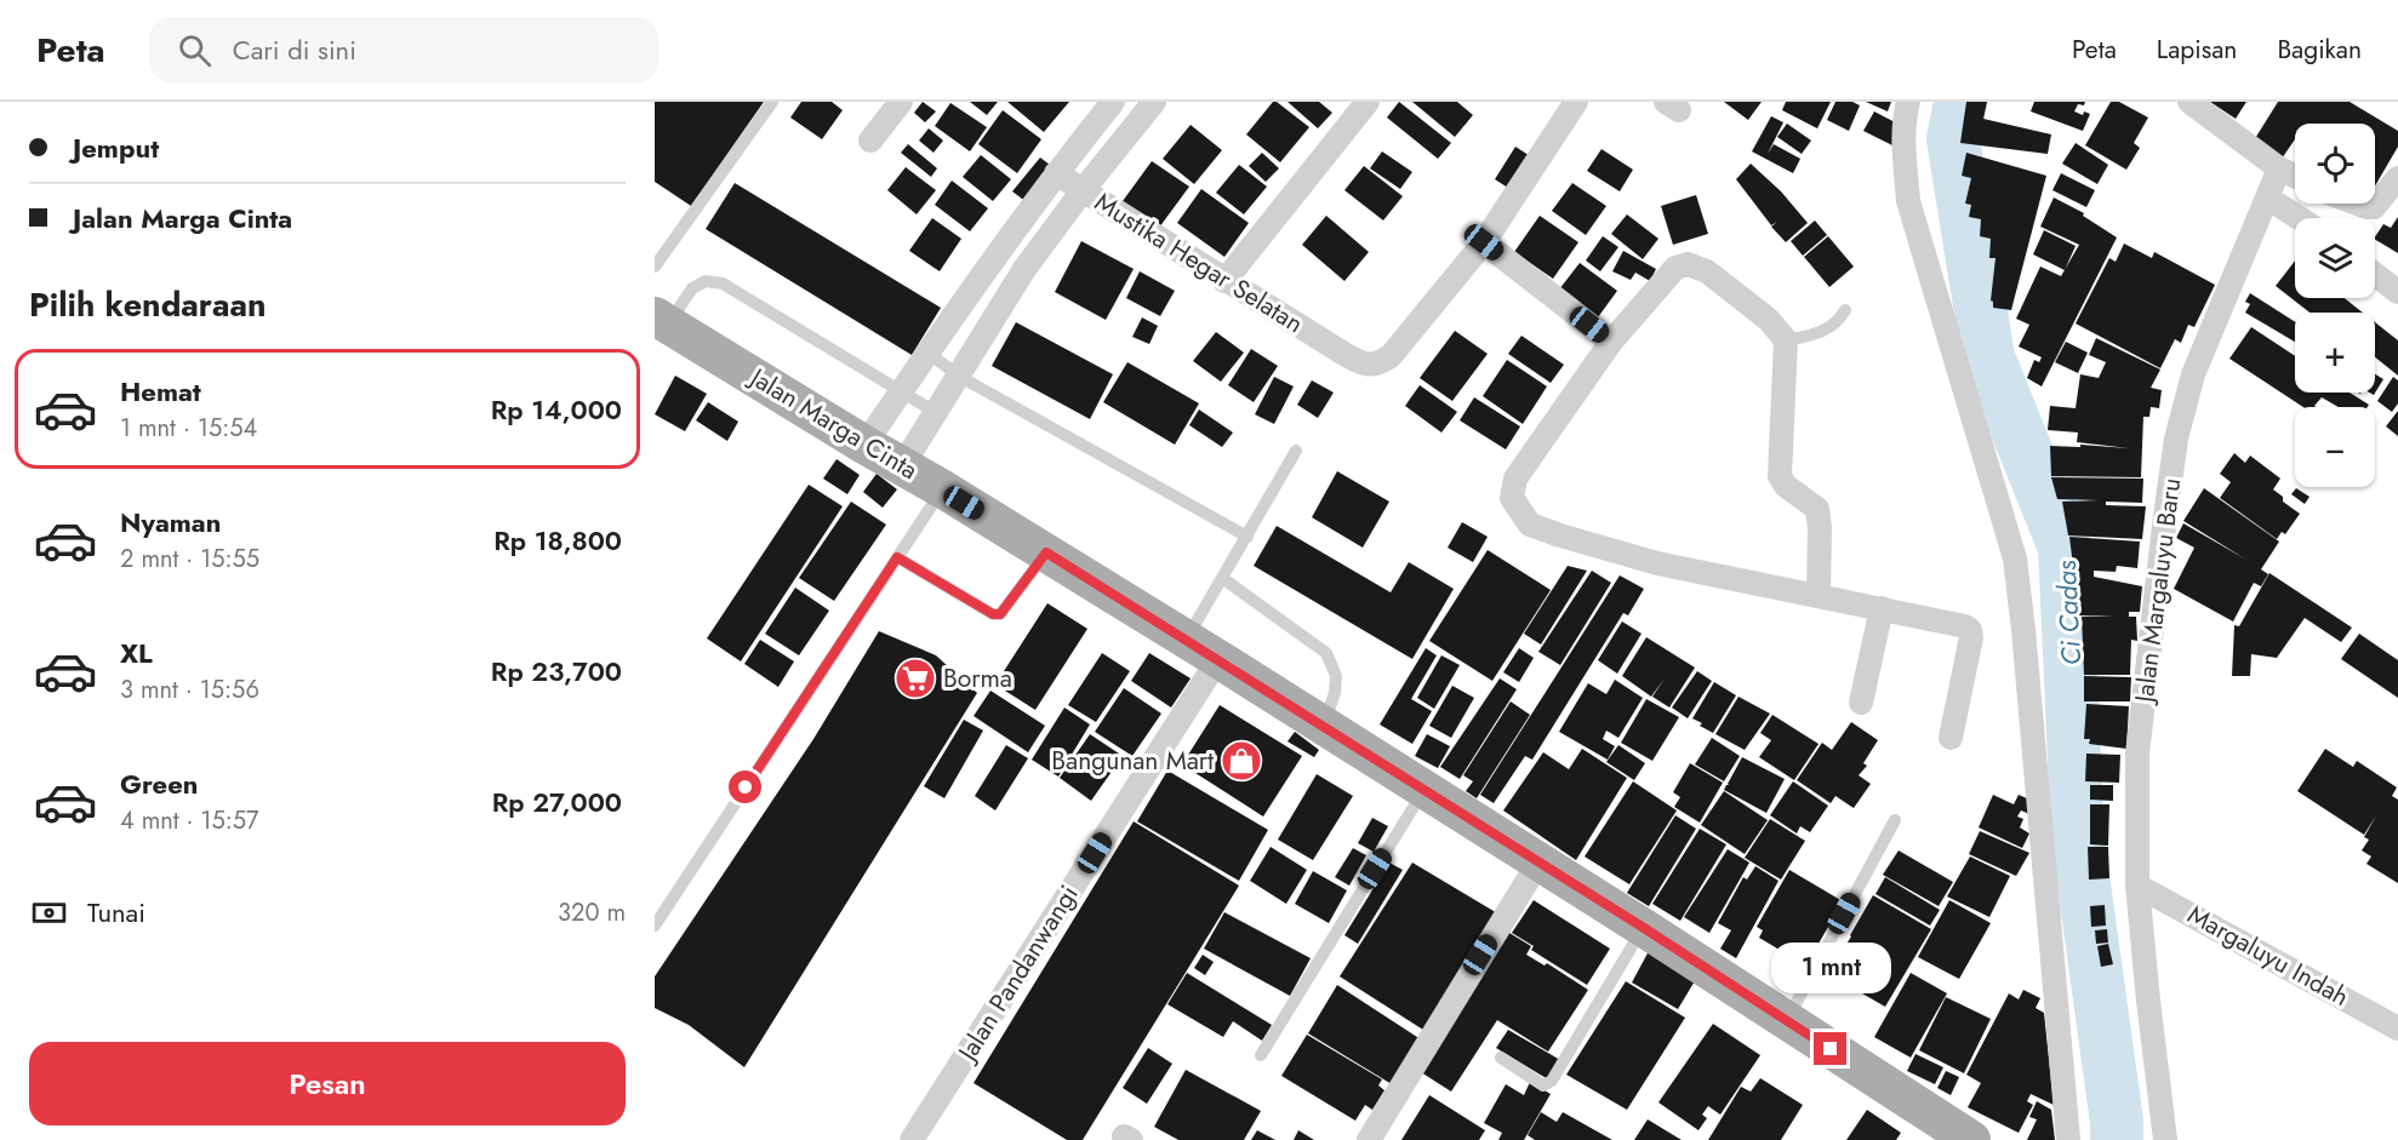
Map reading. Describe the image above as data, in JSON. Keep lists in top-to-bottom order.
{
  "streets": {
    "main road": ["Jalan Marga Cinta"],
    "street": [
      "Mustika Hegar Selatan",
      "Jalan Margaluyu Baru",
      "Margaluyu Indah",
      "Jalan Pandanwangi"
    ]
  },
  "crossings": [
    ["Jalan Marga Cinta", "Jalan Pandanwangi"],
    ["Jalan Margaluyu Baru", "Margaluyu Indah"]
  ],
  "water": ["Ci Cadas"],
  "places": {
    "supermarket": ["Borma"],
    "shop": ["Bangunan Mart"]
  },
  "page": {
    "header": "Peta",
    "search": "Cari di sini",
    "nav": ["Peta", "Lapisan", "Bagikan"],
    "banner": ["Jemput", "Jalan Marga Cinta"],
    "map_buttons": ["+", "−"],
    "heading": "Pilih kendaraan",
    "list": [
      {
        "name": "Hemat",
        "note": "1 mnt · 15:54",
        "value": "Rp 14,000"
      },
      {
        "name": "Nyaman",
        "note": "2 mnt · 15:55",
        "value": "Rp 18,800"
      },
      {
        "name": "XL",
        "note": "3 mnt · 15:56",
        "value": "Rp 23,700"
      },
      {
        "name": "Green",
        "note": "4 mnt · 15:57",
        "value": "Rp 27,000"
      }
    ],
    "pay": ["Tunai", "320 m"],
    "bubble": "1 mnt",
    "buttons": "Pesan"
  }
}
